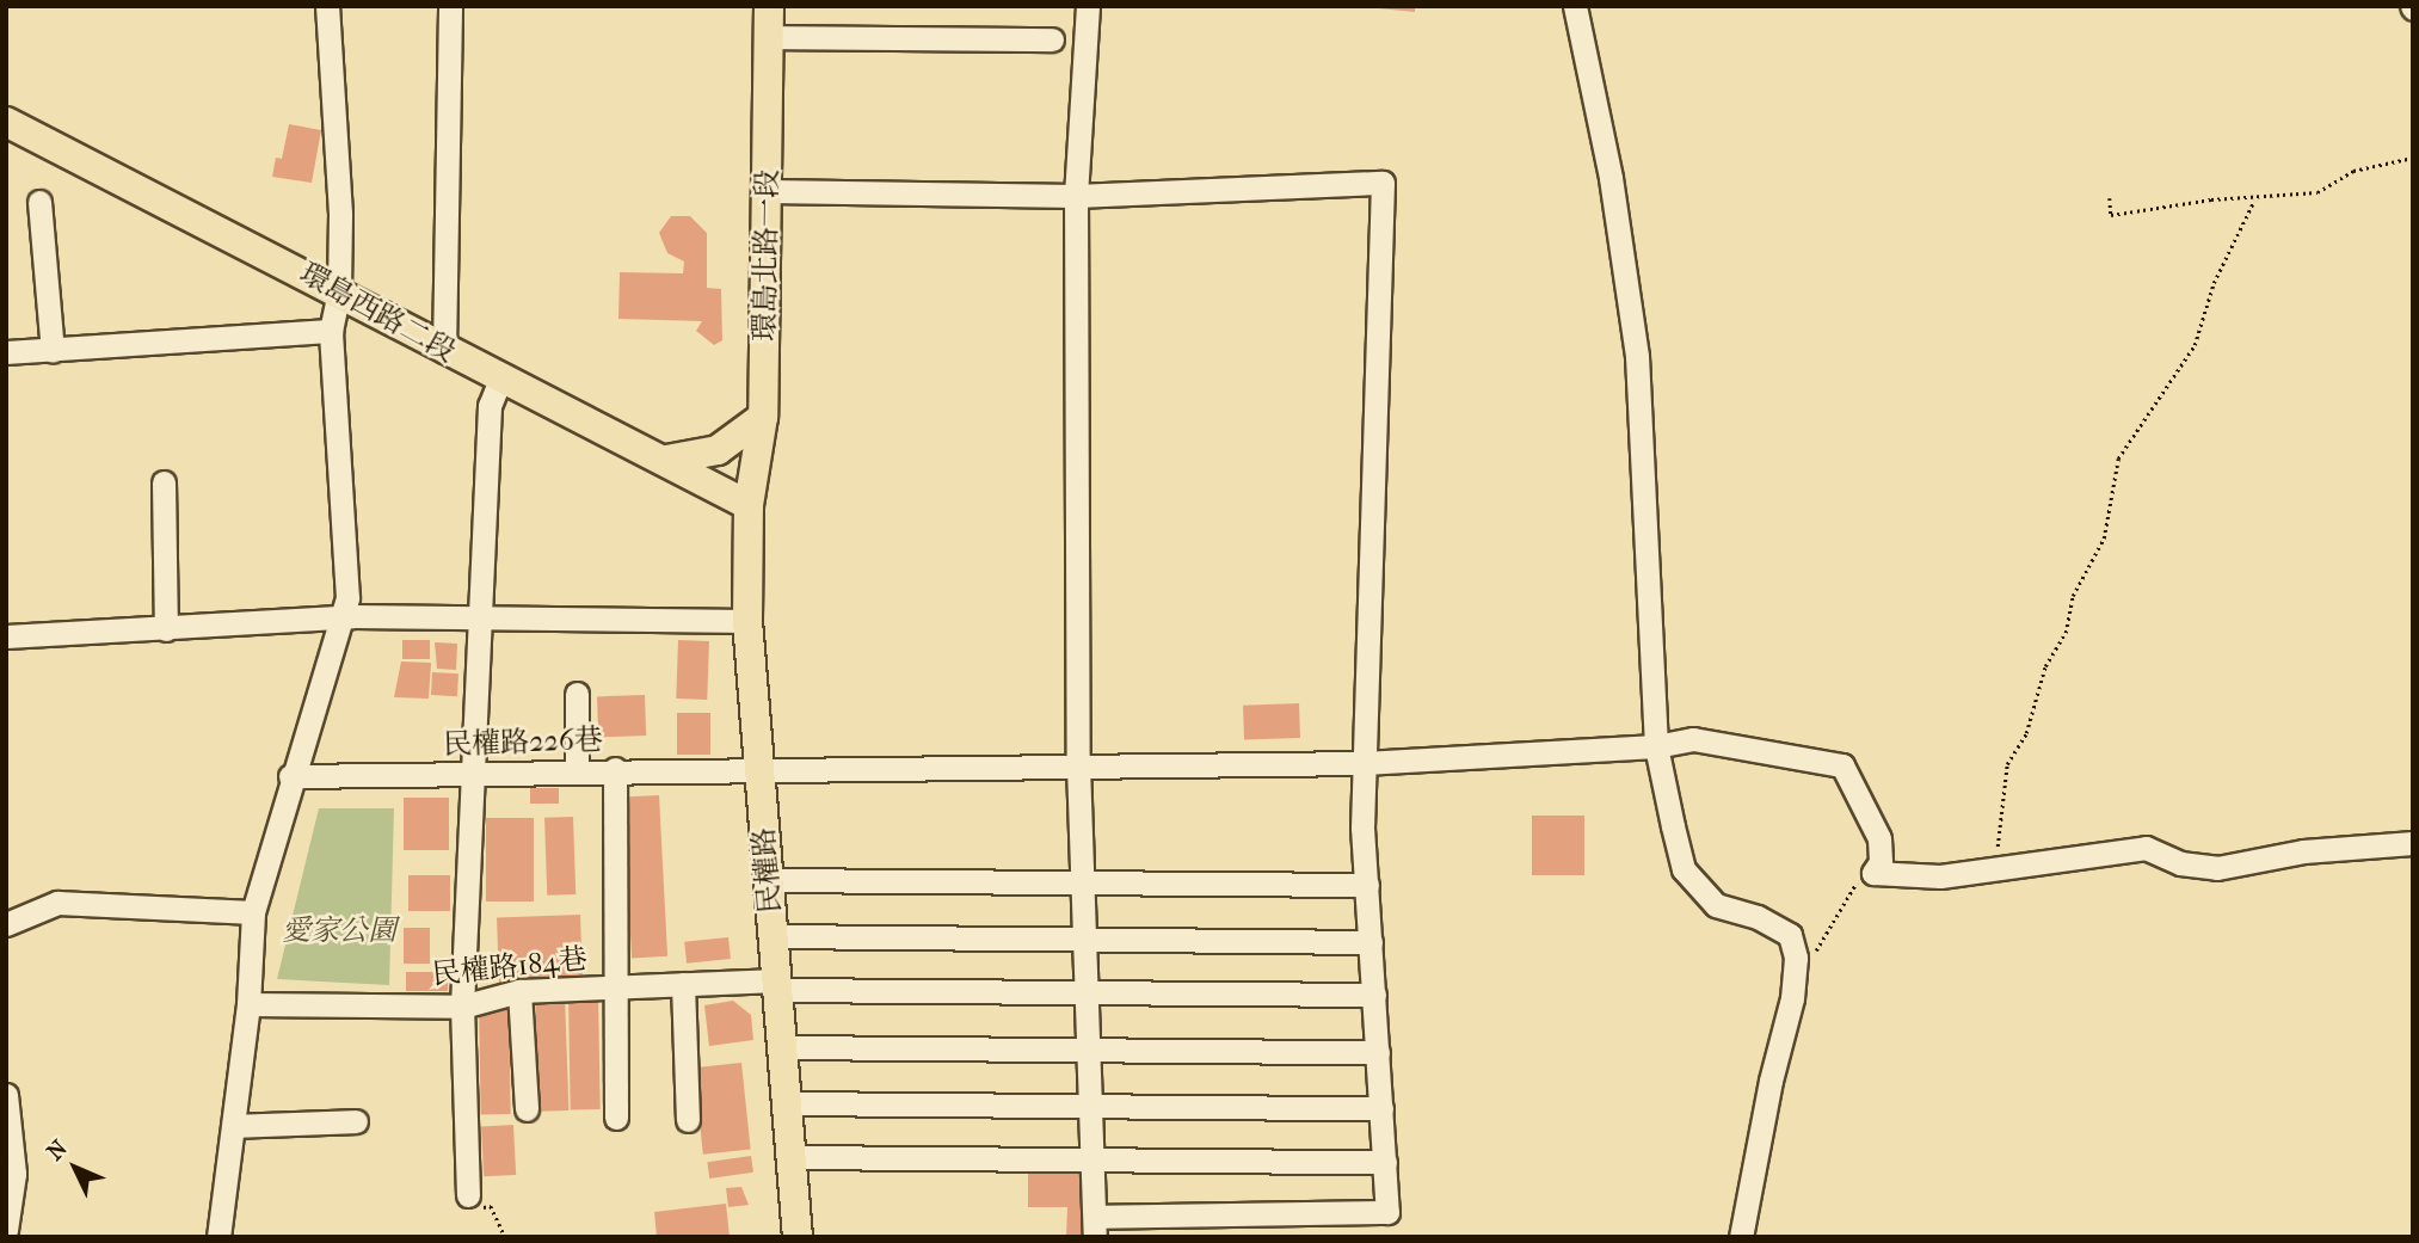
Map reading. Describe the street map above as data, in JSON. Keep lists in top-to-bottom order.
{
  "streets": {
    "main road": ["環島北路一段", "環島西路二段", "民權路"],
    "street": ["民權路226巷", "民權路184巷"]
  },
  "crossings": [
    ["環島北路一段", "環島西路二段"],
    ["環島北路一段", "民權路"],
    ["環島西路二段", "民權路"],
    ["民權路226巷", "民權路"],
    ["民權路", "民權路184巷"]
  ],
  "parks": ["愛家公園"],
  "north": "top left"
}
